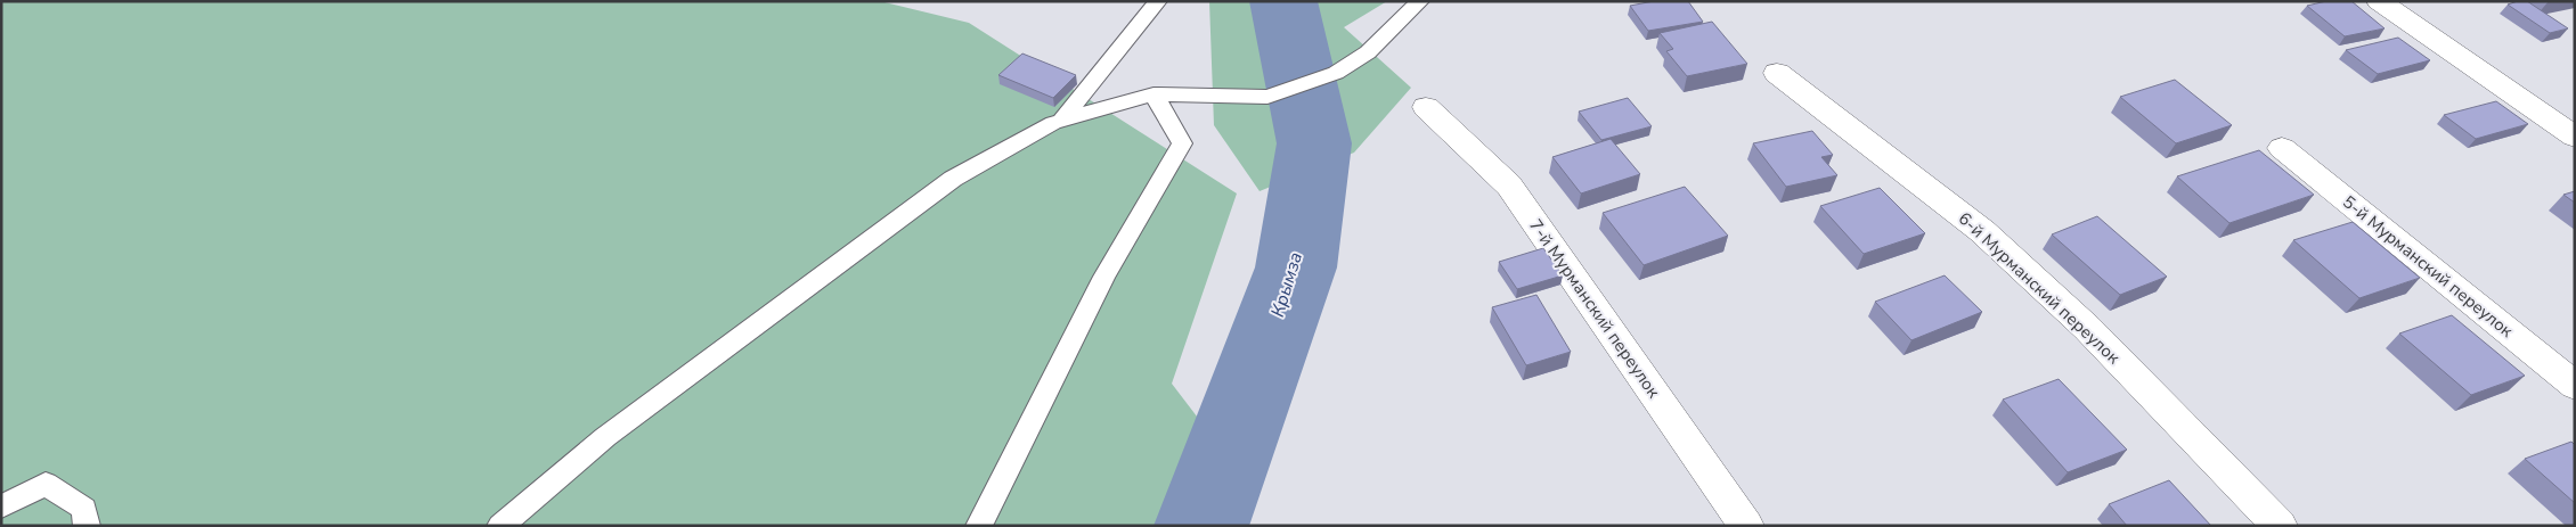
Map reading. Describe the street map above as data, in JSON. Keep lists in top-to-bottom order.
{
  "streets": {
    "street": ["5-й Мурманский переулок", "6-й Мурманский переулок", "7-й Мурманский переулок"]
  },
  "water": ["Крымза"]
}
